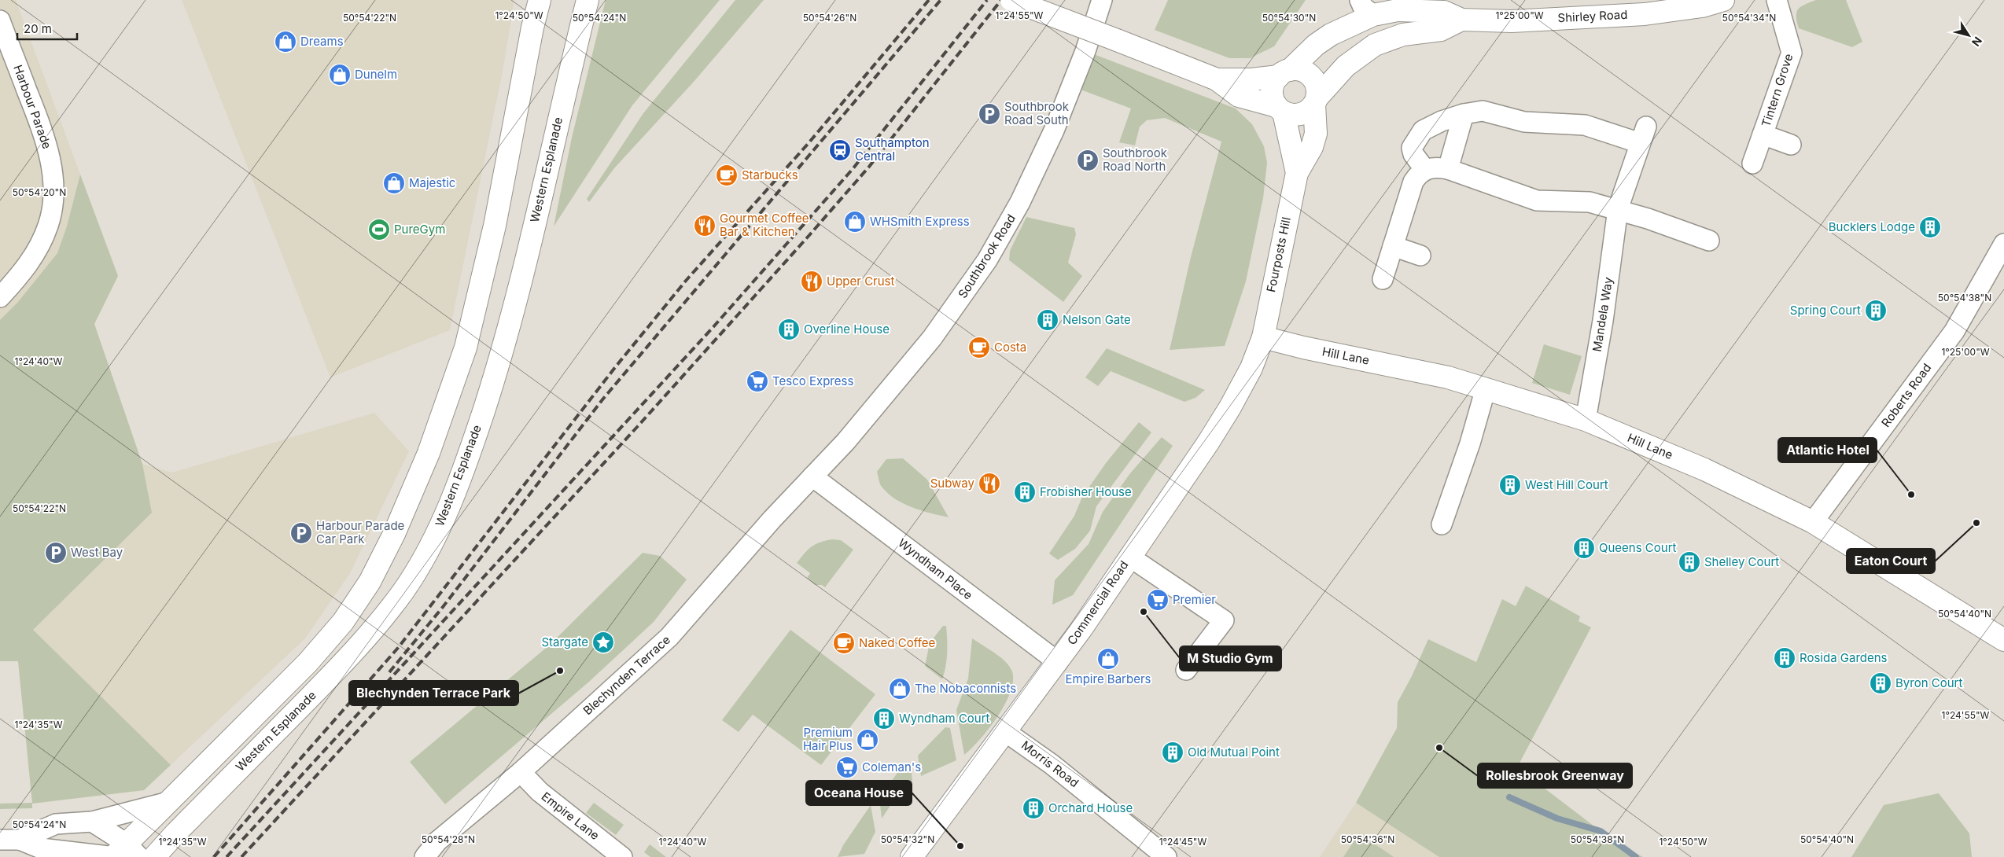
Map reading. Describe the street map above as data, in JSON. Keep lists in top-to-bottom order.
{
  "streets": {
    "main road": [
      "Shirley Road",
      "Western Esplanade",
      "Fourposts Hill",
      "Hill Lane",
      "Commercial Road"
    ],
    "street": [
      "Tintern Grove",
      "Harbour Parade",
      "Southbrook Road",
      "Mandela Way",
      "Roberts Road",
      "Wyndham Place",
      "Blechynden Terrace",
      "Morris Road",
      "Empire Lane"
    ]
  },
  "crossings": [
    ["Shirley Road", "Fourposts Hill"],
    ["Fourposts Hill", "Hill Lane"],
    ["Fourposts Hill", "Commercial Road"],
    ["Southbrook Road", "Wyndham Place"],
    ["Southbrook Road", "Blechynden Terrace"],
    ["Mandela Way", "Hill Lane"],
    ["Hill Lane", "Roberts Road"],
    ["Hill Lane", "Commercial Road"],
    ["Wyndham Place", "Commercial Road"],
    ["Wyndham Place", "Blechynden Terrace"],
    ["Commercial Road", "Morris Road"],
    ["Blechynden Terrace", "Empire Lane"]
  ],
  "places": {
    "shop": [
      "Dreams",
      "Dunelm",
      "Majestic",
      "WHSmith Express",
      "Empire Barbers",
      "The Nobaconnists",
      "Premium Hair Plus"
    ],
    "parking": [
      "Southbrook Road South",
      "Southbrook Road North",
      "Harbour Parade Car Park",
      "West Bay"
    ],
    "station": ["Southampton Central"],
    "cafe": ["Starbucks", "Costa", "Naked Coffee"],
    "restaurant": ["Gourmet Coffee Bar & Kitchen", "Upper Crust", "Subway"],
    "building": [
      "Bucklers Lodge",
      "Spring Court",
      "Nelson Gate",
      "Overline House",
      "West Hill Court",
      "Frobisher House",
      "Queens Court",
      "Shelley Court",
      "Rosida Gardens",
      "Byron Court",
      "Wyndham Court",
      "Old Mutual Point",
      "Orchard House"
    ],
    "sports": ["PureGym"],
    "supermarket": ["Tesco Express", "Premier", "Coleman's"],
    "other": [
      "Atlantic Hotel",
      "Eaton Court",
      "M Studio Gym",
      "Blechynden Terrace Park",
      "Rollesbrook Greenway",
      "Oceana House"
    ],
    "place": ["Stargate"]
  },
  "scale_bar": "20 m",
  "north": "bottom right",
  "coordinates": [
    "1°24'50\"W",
    "1°24'55\"W",
    "1°25'00\"W",
    "50°54'22\"N",
    "50°54'26\"N",
    "50°54'30\"N",
    "50°54'34\"N",
    "50°54'24\"N",
    "50°54'20\"N",
    "50°54'38\"N",
    "1°24'40\"W",
    "50°54'40\"N",
    "1°24'35\"W",
    "50°54'28\"N",
    "50°54'32\"N",
    "50°54'36\"N",
    "1°24'45\"W"
  ]
}
